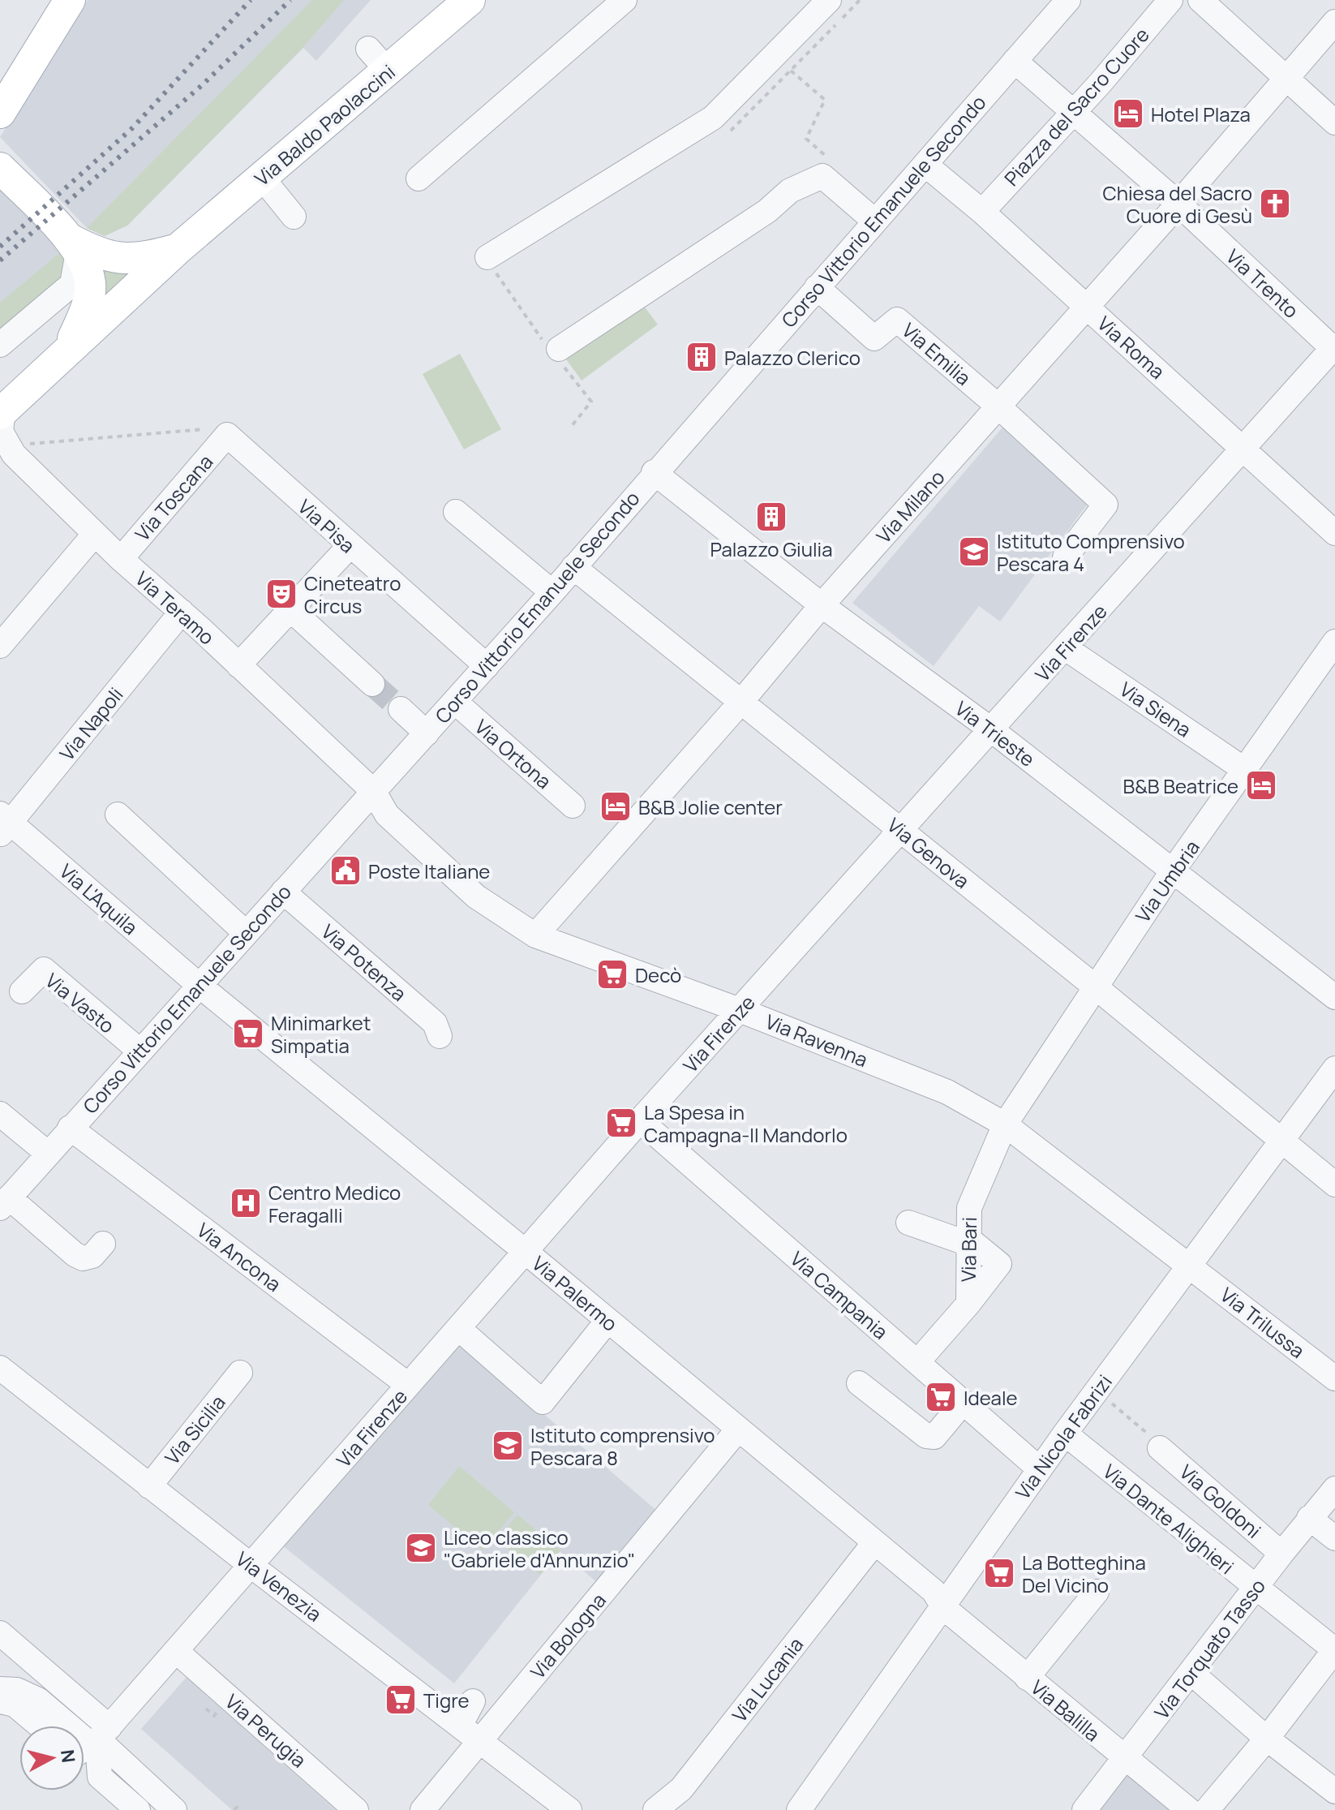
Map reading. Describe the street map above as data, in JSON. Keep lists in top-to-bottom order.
{
  "streets": {
    "main road": ["Via Baldo Paolaccini", "Via Teramo"],
    "street": [
      "Piazza del Sacro Cuore",
      "Corso Vittorio Emanuele Secondo",
      "Via Trento",
      "Via Roma",
      "Via Emilia",
      "Via Toscana",
      "Via Milano",
      "Via Pisa",
      "Via Firenze",
      "Via Siena",
      "Via Napoli",
      "Via Trieste",
      "Via Ortona",
      "Via Genova",
      "Via Umbria",
      "Via L'Aquila",
      "Via Potenza",
      "Via Vasto",
      "Via Ravenna",
      "Via Bari",
      "Via Ancona",
      "Via Palermo",
      "Via Campania",
      "Via Trilussa",
      "Via Sicilia",
      "Via Nicola Fabrizi",
      "Via Goldoni",
      "Via Dante Alighieri",
      "Via Venezia",
      "Via Bologna",
      "Via Torquato Tasso",
      "Via Lucania",
      "Via Balilla",
      "Via Perugia"
    ]
  },
  "crossings": [
    ["Piazza del Sacro Cuore", "Via Trento"],
    ["Piazza del Sacro Cuore", "Via Roma"],
    ["Via Baldo Paolaccini", "Via Teramo"],
    ["Corso Vittorio Emanuele Secondo", "Via Trento"],
    ["Corso Vittorio Emanuele Secondo", "Via Roma"],
    ["Corso Vittorio Emanuele Secondo", "Via Emilia"],
    ["Corso Vittorio Emanuele Secondo", "Via Pisa"],
    ["Corso Vittorio Emanuele Secondo", "Via Teramo"],
    ["Corso Vittorio Emanuele Secondo", "Via Trieste"],
    ["Corso Vittorio Emanuele Secondo", "Via Ortona"],
    ["Corso Vittorio Emanuele Secondo", "Via Genova"],
    ["Corso Vittorio Emanuele Secondo", "Via L'Aquila"],
    ["Corso Vittorio Emanuele Secondo", "Via Potenza"],
    ["Corso Vittorio Emanuele Secondo", "Via Vasto"],
    ["Corso Vittorio Emanuele Secondo", "Via Ravenna"],
    ["Corso Vittorio Emanuele Secondo", "Via Ancona"],
    ["Corso Vittorio Emanuele Secondo", "Via Palermo"],
    ["Via Trento", "Via Milano"],
    ["Via Trento", "Via Firenze"],
    ["Via Roma", "Via Milano"],
    ["Via Roma", "Via Firenze"],
    ["Via Emilia", "Via Milano"],
    ["Via Toscana", "Via Pisa"],
    ["Via Toscana", "Via Teramo"],
    ["Via Milano", "Via Trieste"],
    ["Via Milano", "Via Genova"],
    ["Via Milano", "Via Ravenna"],
    ["Via Teramo", "Via Napoli"],
    ["Via Teramo", "Via Ravenna"],
    ["Via Firenze", "Via Siena"],
    ["Via Firenze", "Via Trieste"],
    ["Via Firenze", "Via Genova"],
    ["Via Firenze", "Via Ravenna"],
    ["Via Firenze", "Via Ancona"],
    ["Via Firenze", "Via Palermo"],
    ["Via Firenze", "Via Campania"],
    ["Via Firenze", "Via Venezia"],
    ["Via Firenze", "Via Perugia"],
    ["Via Siena", "Via Umbria"],
    ["Via Napoli", "Via L'Aquila"],
    ["Via Trieste", "Via Umbria"],
    ["Via Genova", "Via Umbria"],
    ["Via Genova", "Via Nicola Fabrizi"],
    ["Via Umbria", "Via Ravenna"],
    ["Via Umbria", "Via Bari"],
    ["Via L'Aquila", "Via Palermo"],
    ["Via Ravenna", "Via Bari"],
    ["Via Ravenna", "Via Trilussa"],
    ["Via Ravenna", "Via Nicola Fabrizi"],
    ["Via Bari", "Via Campania"],
    ["Via Palermo", "Via Nicola Fabrizi"],
    ["Via Palermo", "Via Bologna"],
    ["Via Palermo", "Via Lucania"],
    ["Via Palermo", "Via Balilla"],
    ["Via Campania", "Via Nicola Fabrizi"],
    ["Via Trilussa", "Via Nicola Fabrizi"],
    ["Via Sicilia", "Via Venezia"],
    ["Via Nicola Fabrizi", "Via Dante Alighieri"],
    ["Via Nicola Fabrizi", "Via Balilla"],
    ["Via Goldoni", "Via Torquato Tasso"],
    ["Via Dante Alighieri", "Via Torquato Tasso"],
    ["Via Venezia", "Via Bologna"],
    ["Via Torquato Tasso", "Via Balilla"]
  ],
  "places": {
    "hotel": ["Hotel Plaza", "B&B Beatrice", "B&B Jolie center"],
    "church": ["Chiesa del Sacro Cuore di Gesù"],
    "building": ["Palazzo Clerico", "Palazzo Giulia"],
    "school or university": ["Istituto Comprensivo Pescara 4", "Istituto comprensivo Pescara 8", "Liceo classico \"Gabriele d'Annunzio\""],
    "theatre": ["Cineteatro Circus"],
    "public building": ["Poste Italiane"],
    "supermarket": [
      "Decò",
      "Minimarket Simpatia",
      "La Spesa in Campagna-Il Mandorlo",
      "Ideale",
      "La Botteghina Del Vicino",
      "Tigre"
    ],
    "hospital": ["Centro Medico Feragalli"]
  },
  "north": "right"
}
